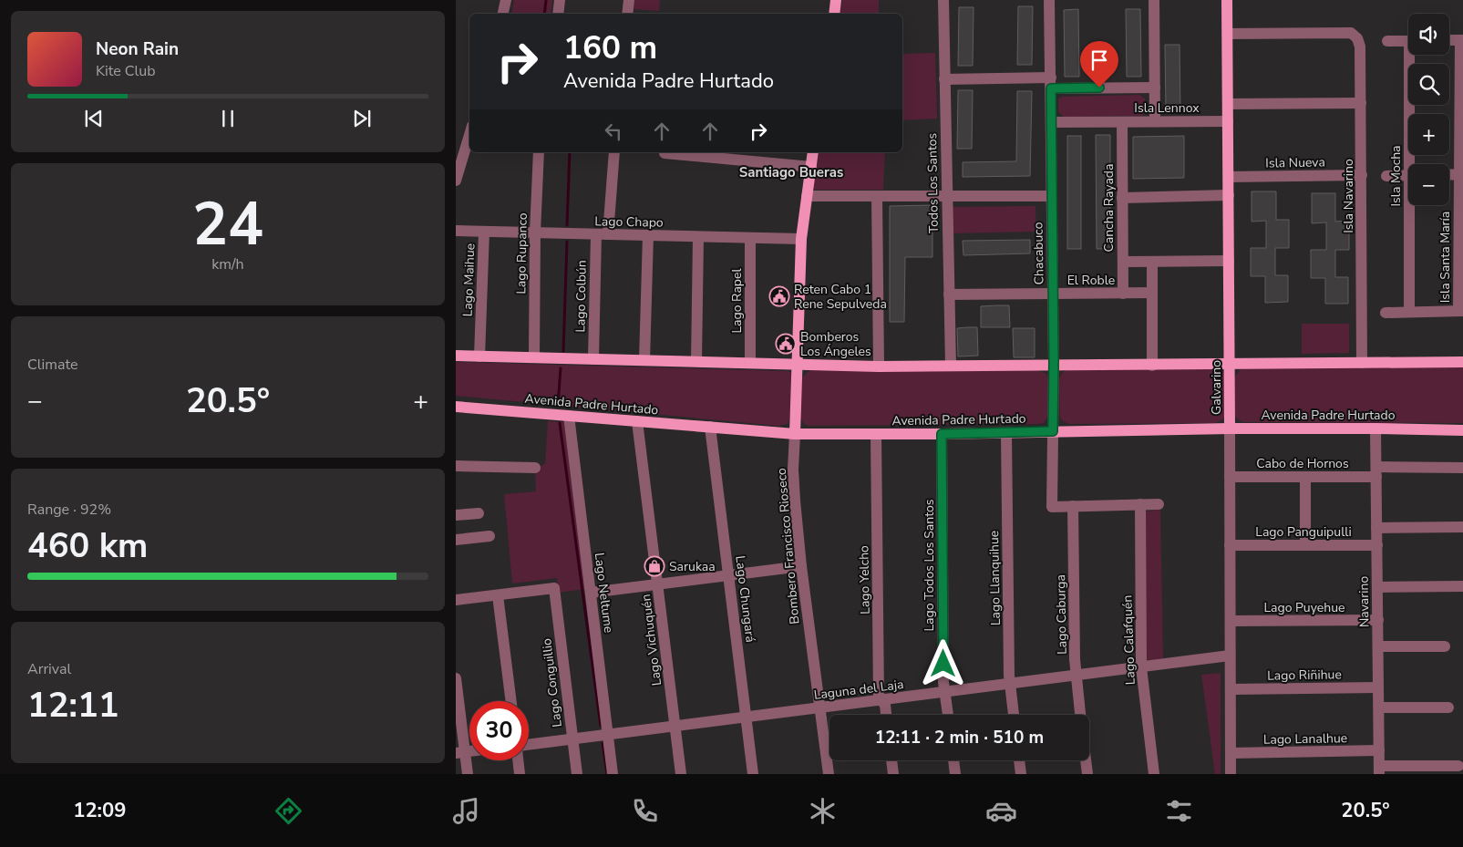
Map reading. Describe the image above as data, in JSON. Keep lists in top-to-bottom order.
{
  "streets": {
    "main road": ["Galvarino", "Avenida Padre Hurtado", "Bombero Francisco Rioseco"],
    "street": [
      "Isla Lennox",
      "Isla Nueva",
      "Isla Mocha",
      "Todos Los Santos",
      "Isla Navarino",
      "Cancha Rayada",
      "Lago Chapo",
      "Lago Rupanco",
      "Chacabuco",
      "Isla Santa María",
      "Lago Maihue",
      "El Roble",
      "Lago Colbún",
      "Lago Rapel",
      "Cabo de Hornos",
      "Lago Panguipulli",
      "Lago Todos Los Santos",
      "Lago Llanquihue",
      "Lago Yelcho",
      "Lago Neltume",
      "Lago Chungará",
      "Navarino",
      "Lago Puyehue",
      "Lago Caburga",
      "Lago Vichuquén",
      "Lago Calafquén",
      "Lago Riñihue",
      "Lago Conguillio",
      "Laguna del Laja",
      "Lago Lanalhue"
    ]
  },
  "crossings": [
    ["Isla Lennox", "Cancha Rayada"],
    ["Isla Lennox", "Chacabuco"],
    ["Isla Lennox", "Galvarino"],
    ["Isla Nueva", "Isla Navarino"],
    ["Isla Nueva", "Galvarino"],
    ["Todos Los Santos", "El Roble"],
    ["Isla Navarino", "Galvarino"],
    ["Cancha Rayada", "El Roble"],
    ["Lago Chapo", "Lago Rupanco"],
    ["Lago Chapo", "Lago Maihue"],
    ["Lago Chapo", "Lago Colbún"],
    ["Lago Chapo", "Lago Rapel"],
    ["Lago Chapo", "Bombero Francisco Rioseco"],
    ["Chacabuco", "El Roble"],
    ["Chacabuco", "Avenida Padre Hurtado"],
    ["Chacabuco", "Lago Caburga"],
    ["El Roble", "Galvarino"],
    ["Galvarino", "Avenida Padre Hurtado"],
    ["Galvarino", "Cabo de Hornos"],
    ["Galvarino", "Lago Panguipulli"],
    ["Galvarino", "Lago Puyehue"],
    ["Galvarino", "Lago Riñihue"],
    ["Galvarino", "Laguna del Laja"],
    ["Galvarino", "Lago Lanalhue"],
    ["Avenida Padre Hurtado", "Bombero Francisco Rioseco"],
    ["Avenida Padre Hurtado", "Lago Todos Los Santos"],
    ["Avenida Padre Hurtado", "Lago Llanquihue"],
    ["Avenida Padre Hurtado", "Lago Yelcho"],
    ["Avenida Padre Hurtado", "Lago Neltume"],
    ["Avenida Padre Hurtado", "Lago Chungará"],
    ["Avenida Padre Hurtado", "Navarino"],
    ["Avenida Padre Hurtado", "Lago Vichuquén"],
    ["Cabo de Hornos", "Navarino"],
    ["Lago Panguipulli", "Navarino"],
    ["Bombero Francisco Rioseco", "Laguna del Laja"],
    ["Lago Todos Los Santos", "Laguna del Laja"],
    ["Lago Llanquihue", "Laguna del Laja"],
    ["Lago Yelcho", "Laguna del Laja"],
    ["Lago Neltume", "Laguna del Laja"],
    ["Lago Chungará", "Laguna del Laja"],
    ["Navarino", "Lago Puyehue"],
    ["Navarino", "Lago Riñihue"],
    ["Navarino", "Lago Lanalhue"],
    ["Lago Caburga", "Laguna del Laja"],
    ["Lago Vichuquén", "Laguna del Laja"],
    ["Lago Calafquén", "Laguna del Laja"],
    ["Lago Conguillio", "Laguna del Laja"]
  ],
  "districts": ["Santiago Bueras"],
  "places": {
    "public building": ["Reten Cabo 1 Rene Sepulveda", "Bomberos Los Ángeles"],
    "shop": ["Sarukaa"]
  },
  "page": {
    "map_buttons": ["+", "−"],
    "turn": ["160 m", "Avenida Padre Hurtado"],
    "song": ["Neon Rain", "Kite Club"],
    "tile": [
      ["24", "km/h"],
      "Climate",
      ["Range · 92%", "460 km"],
      ["Arrival", "12:11"]
    ],
    "heat": ["−", "20.5°", "+"],
    "limit": "30",
    "trip": "12:11 · 2 min · 510 m",
    "tabs": ["12:09", "20.5°"]
  }
}
